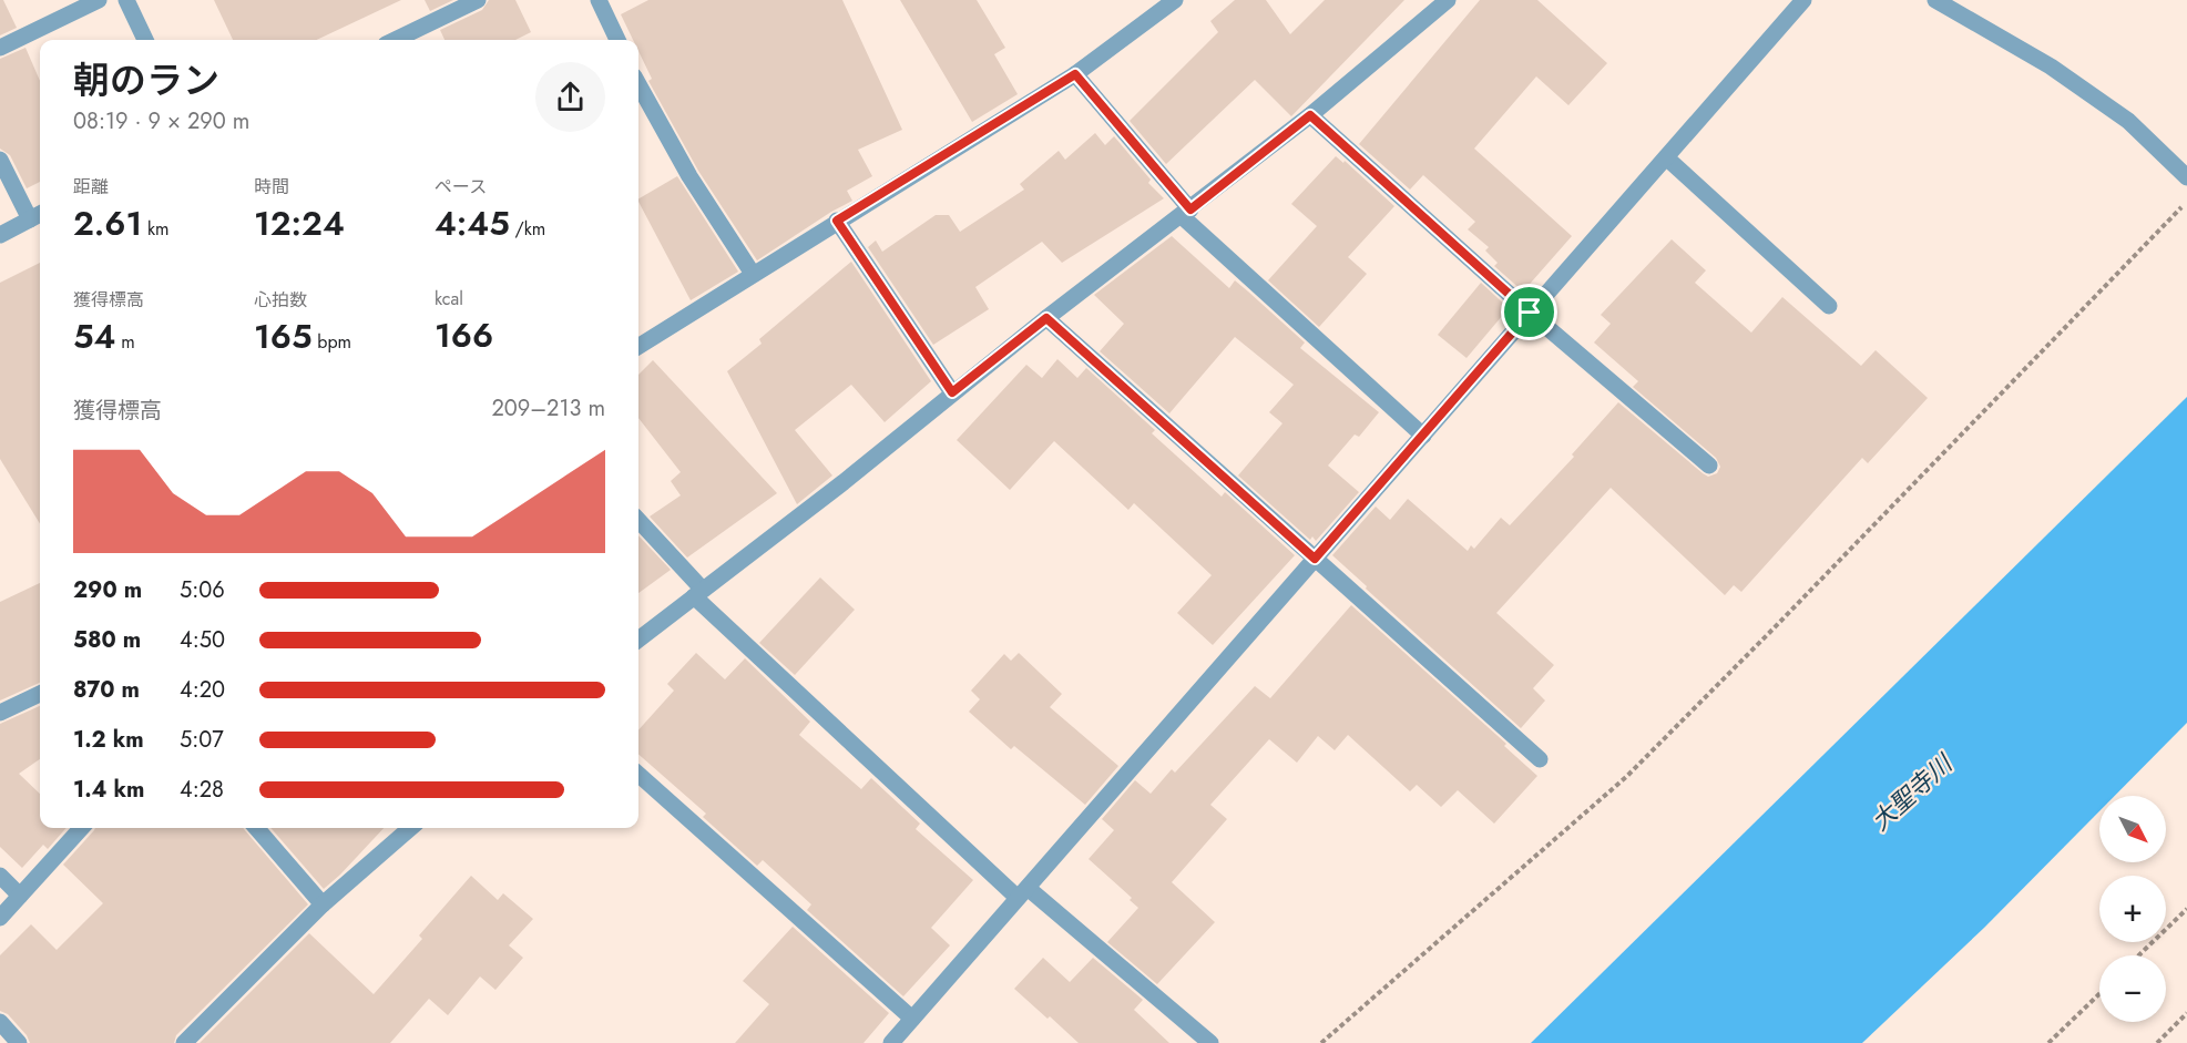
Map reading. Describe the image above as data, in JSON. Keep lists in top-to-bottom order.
{
  "water": ["大聖寺川"],
  "north": "bottom right",
  "page": {
    "heading": ["朝のラン", "08:19 · 9 × 290 m"],
    "stats": [
      ["距離", "2.61 km"],
      ["時間", "12:24"],
      ["ペース", "4:45 /km"],
      ["獲得標高", "54 m"],
      ["心拍数", "165 bpm"],
      ["kcal", "166"]
    ],
    "chart": ["獲得標高", "209–213 m"],
    "list": [
      {
        "name": "290 m",
        "note": "5:06"
      },
      {
        "name": "580 m",
        "note": "4:50"
      },
      {
        "name": "870 m",
        "note": "4:20"
      },
      {
        "name": "1.2 km",
        "note": "5:07"
      },
      {
        "name": "1.4 km",
        "note": "4:28"
      }
    ],
    "map_buttons": ["+", "−"]
  }
}
